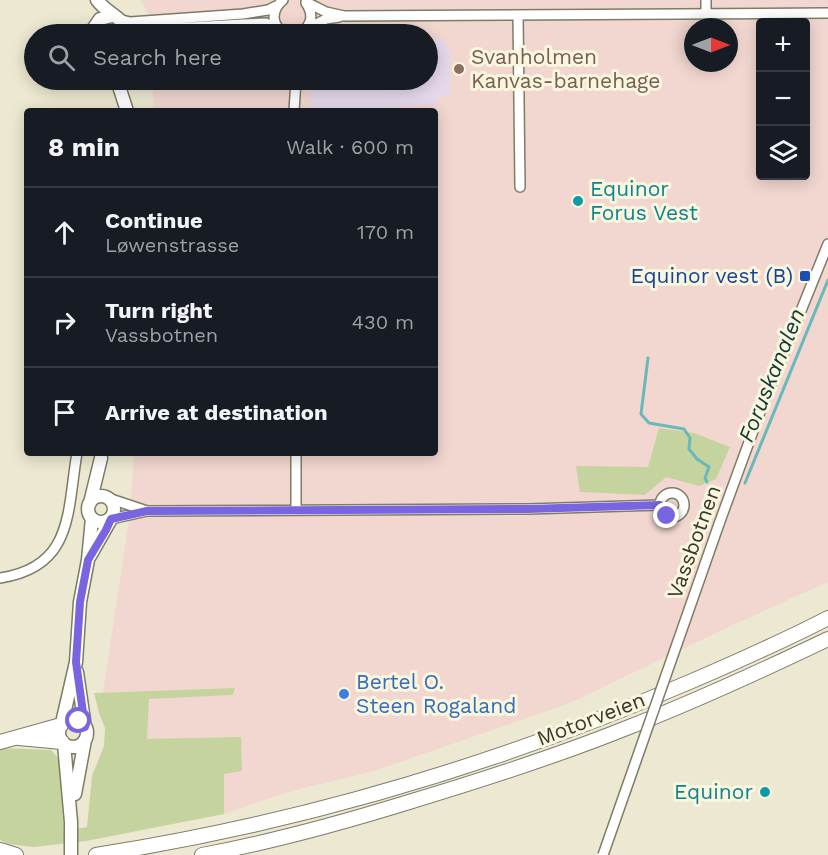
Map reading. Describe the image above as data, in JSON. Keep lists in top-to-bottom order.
{
  "streets": {
    "highway": ["Motorveien"],
    "street": ["Vassbotnen"]
  },
  "water": ["Foruskanalen"],
  "places": {
    "other": [
      "Svanholmen Kanvas-barnehage",
      "Equinor Forus Vest",
      "Bertel O. Steen Rogaland",
      "Equinor"
    ],
    "transit": ["Equinor vest (B)"]
  },
  "north": "right",
  "page": {
    "map_buttons": ["+", "−"],
    "search": "Search here",
    "heading": ["8 min", "Walk · 600 m"],
    "list": [
      ["Continue", "Løwenstrasse", "170 m"],
      ["Turn right", "Vassbotnen", "430 m"],
      "Arrive at destination"
    ]
  }
}
